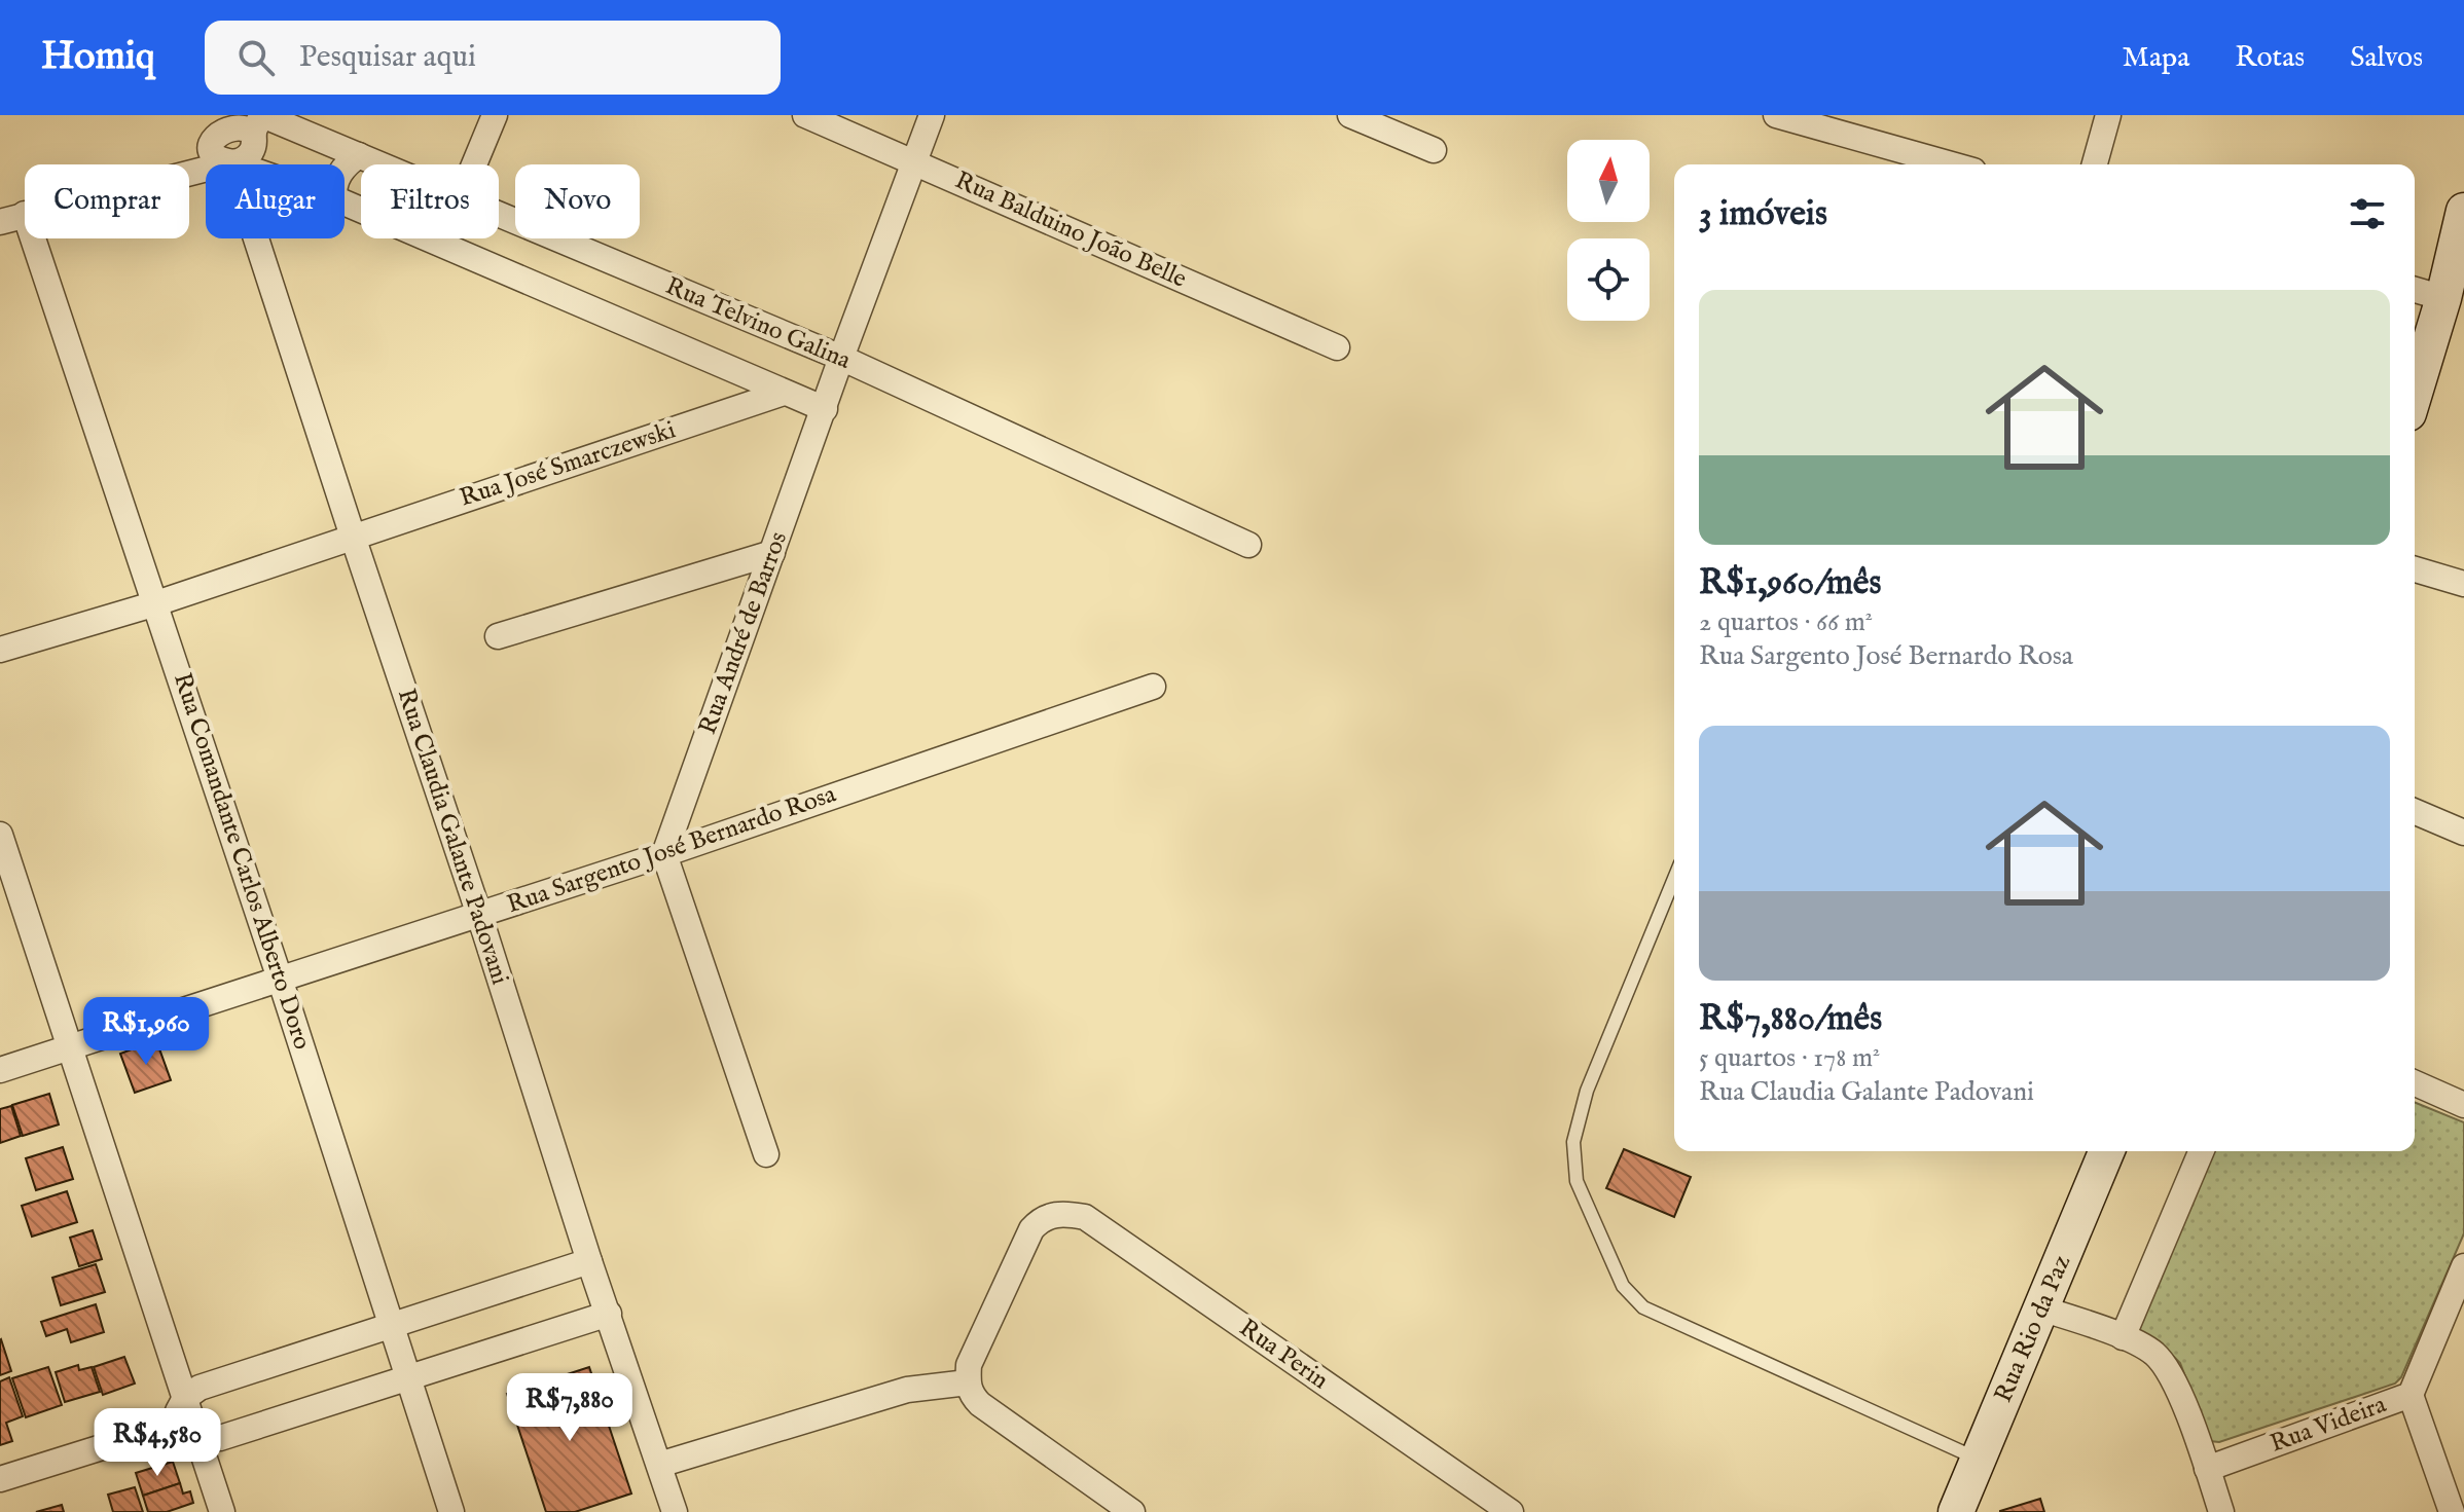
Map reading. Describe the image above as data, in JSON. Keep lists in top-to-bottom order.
{
  "streets": {
    "main road": ["Rua Rio da Paz"],
    "street": [
      "Rua Balduino João Belle",
      "Rua Telvino Galina",
      "Rua José Smarczewski",
      "Rua André de Barros",
      "Rua Claudia Galante Padovani",
      "Rua Sargento José Bernardo Rosa",
      "Rua Comandante Carlos Alberto Doro",
      "Rua Perin",
      "Rua Videira"
    ]
  },
  "crossings": [
    ["Rua Balduino João Belle", "Rua André de Barros"],
    ["Rua Telvino Galina", "Rua André de Barros"],
    ["Rua Telvino Galina", "Rua Claudia Galante Padovani"],
    ["Rua José Smarczewski", "Rua Claudia Galante Padovani"],
    ["Rua José Smarczewski", "Rua Comandante Carlos Alberto Doro"],
    ["Rua André de Barros", "Rua Sargento José Bernardo Rosa"],
    ["Rua Claudia Galante Padovani", "Rua Sargento José Bernardo Rosa"],
    ["Rua Sargento José Bernardo Rosa", "Rua Comandante Carlos Alberto Doro"]
  ],
  "north": "top",
  "page": {
    "header": "Homiq",
    "search": "Pesquisar aqui",
    "nav": ["Mapa", "Rotas", "Salvos"],
    "chip": [
      "Comprar",
      "Alugar",
      "Filtros",
      "Novo"
    ],
    "heading": "3 imóveis",
    "list": [
      {
        "name": "R$1,960/mês",
        "note": "2 quartos · 66 m² · Rua Sargento José Bernardo Rosa"
      },
      {
        "name": "R$7,880/mês",
        "note": "5 quartos · 178 m² · Rua Claudia Galante Padovani"
      }
    ],
    "price": ["R$1,960", "R$7,880", "R$4,580"]
  }
}
